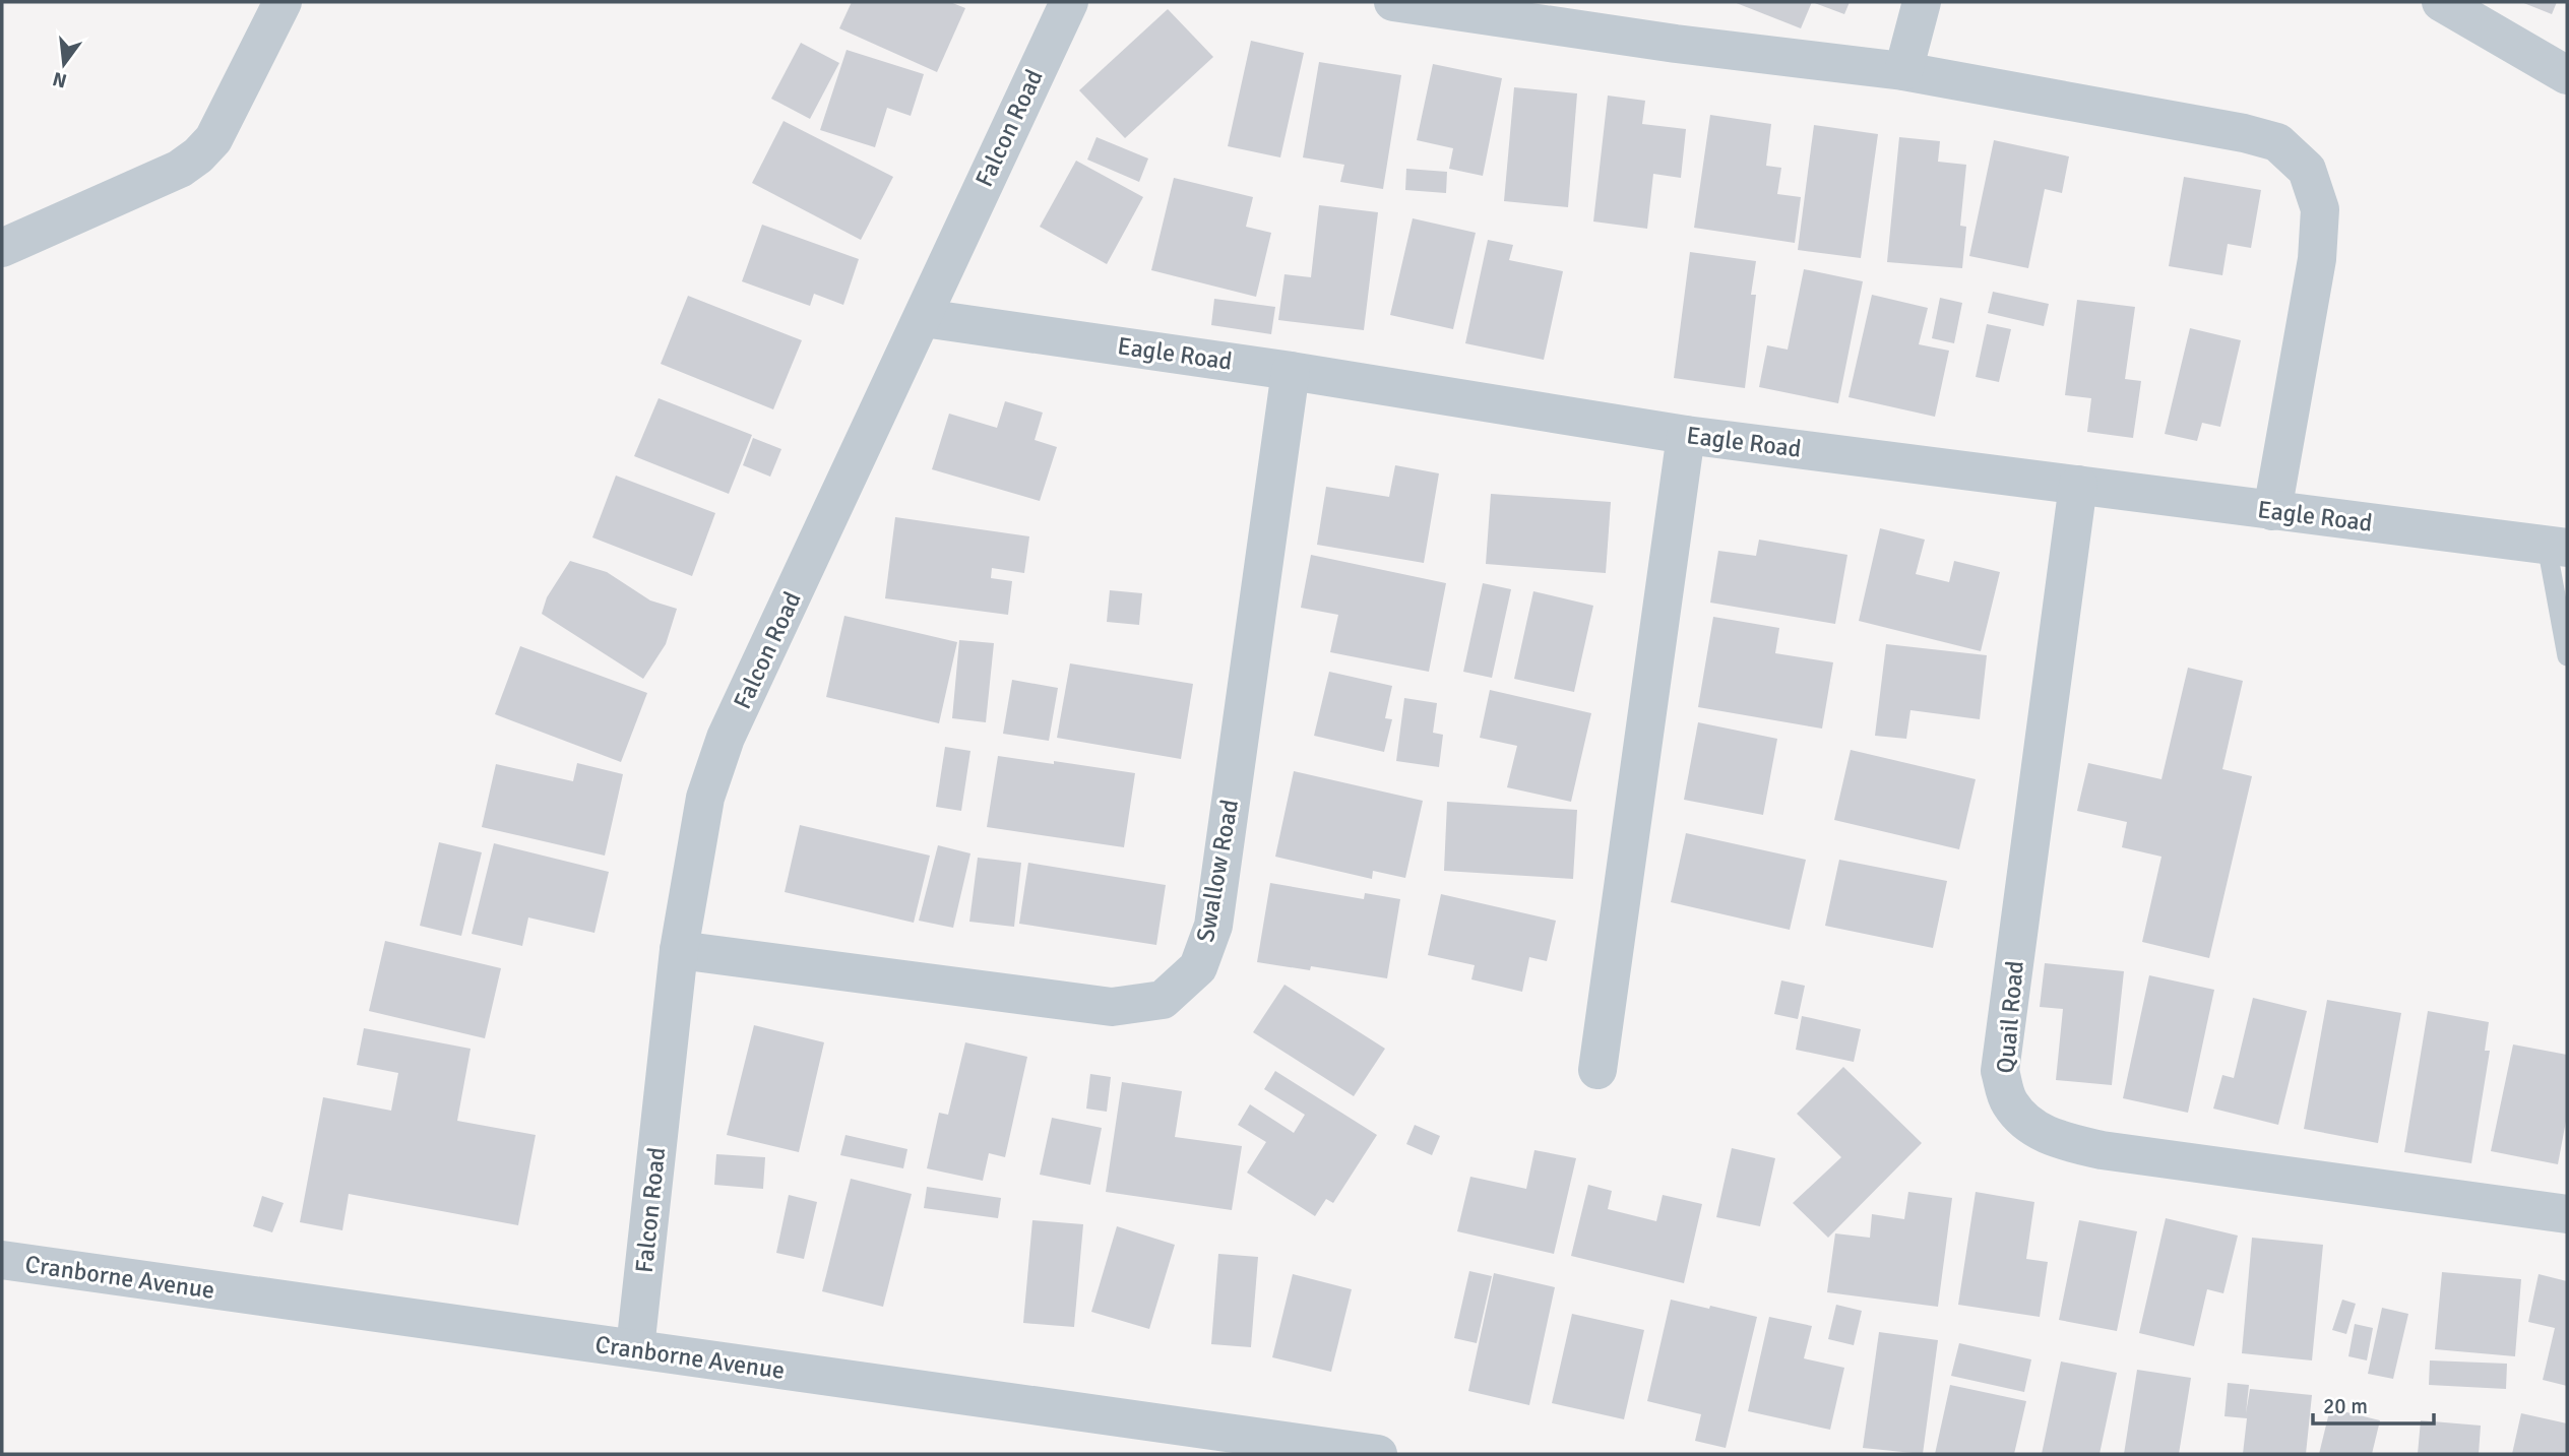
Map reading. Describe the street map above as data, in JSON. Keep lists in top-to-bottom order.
{
  "streets": {
    "street": [
      "Falcon Road",
      "Eagle Road",
      "Swallow Road",
      "Quail Road",
      "Cranborne Avenue"
    ]
  },
  "crossings": [
    ["Falcon Road", "Eagle Road"],
    ["Falcon Road", "Swallow Road"],
    ["Falcon Road", "Cranborne Avenue"],
    ["Eagle Road", "Swallow Road"],
    ["Eagle Road", "Quail Road"]
  ],
  "scale_bar": "20 m",
  "north": "bottom"
}
